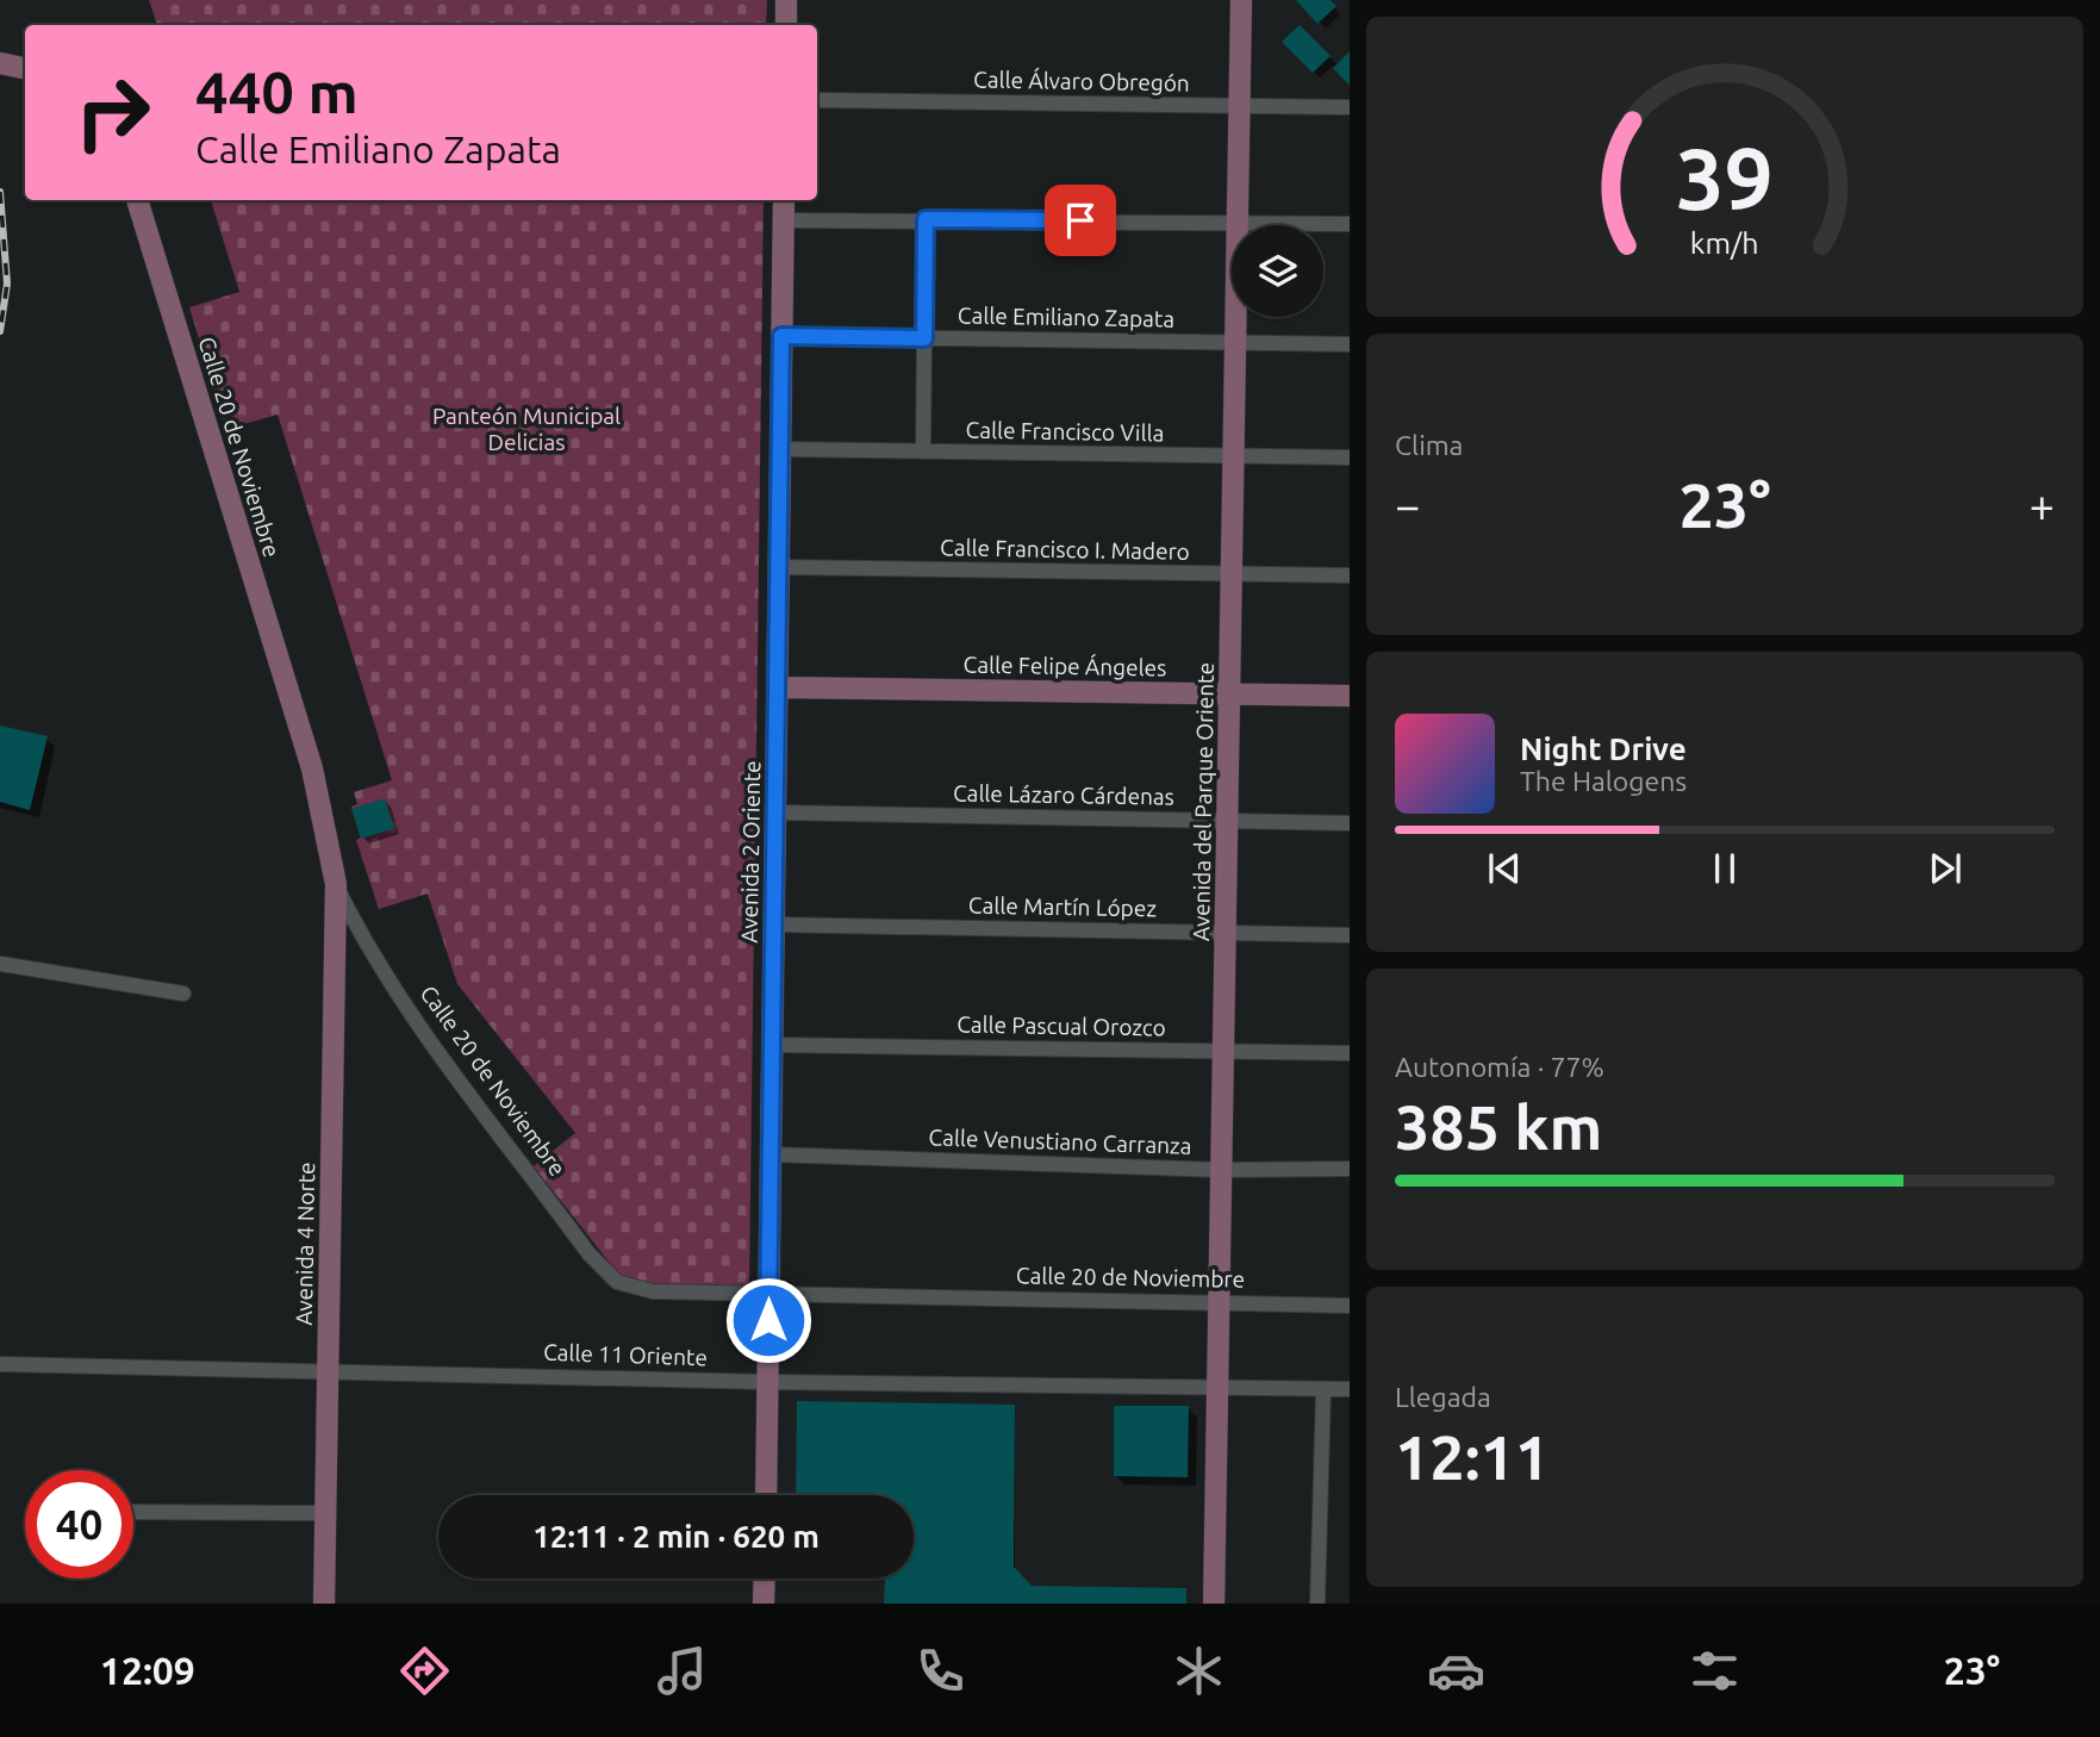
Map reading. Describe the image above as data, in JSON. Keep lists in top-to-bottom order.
{
  "streets": {
    "street": [
      "Calle Álvaro Obregón",
      "Calle Emiliano Zapata",
      "Calle Francisco Villa",
      "Calle 20 de Noviembre",
      "Calle Francisco I. Madero",
      "Calle Felipe Ángeles",
      "Calle Lázaro Cárdenas",
      "Avenida del Parque Oriente",
      "Avenida 2 Oriente",
      "Calle Martín López",
      "Calle Pascual Orozco",
      "Calle Venustiano Carranza",
      "Avenida 4 Norte",
      "Calle 11 Oriente"
    ]
  },
  "crossings": [
    ["Calle Álvaro Obregón", "Avenida del Parque Oriente"],
    ["Calle Emiliano Zapata", "Avenida del Parque Oriente"],
    ["Calle Emiliano Zapata", "Avenida 2 Oriente"],
    ["Calle Francisco Villa", "Avenida del Parque Oriente"],
    ["Calle Francisco Villa", "Avenida 2 Oriente"],
    ["Calle 20 de Noviembre", "Avenida del Parque Oriente"],
    ["Calle 20 de Noviembre", "Avenida 2 Oriente"],
    ["Calle 20 de Noviembre", "Avenida 4 Norte"],
    ["Calle Francisco I. Madero", "Avenida del Parque Oriente"],
    ["Calle Francisco I. Madero", "Avenida 2 Oriente"],
    ["Calle Felipe Ángeles", "Avenida del Parque Oriente"],
    ["Calle Felipe Ángeles", "Avenida 2 Oriente"],
    ["Calle Lázaro Cárdenas", "Avenida del Parque Oriente"],
    ["Calle Lázaro Cárdenas", "Avenida 2 Oriente"],
    ["Avenida del Parque Oriente", "Calle Martín López"],
    ["Avenida del Parque Oriente", "Calle Pascual Orozco"],
    ["Avenida del Parque Oriente", "Calle Venustiano Carranza"],
    ["Avenida del Parque Oriente", "Calle 11 Oriente"],
    ["Avenida 2 Oriente", "Calle Martín López"],
    ["Avenida 2 Oriente", "Calle Pascual Orozco"],
    ["Avenida 2 Oriente", "Calle Venustiano Carranza"],
    ["Avenida 2 Oriente", "Calle 11 Oriente"],
    ["Avenida 4 Norte", "Calle 11 Oriente"]
  ],
  "parks": ["Panteón Municipal Delicias"],
  "page": {
    "turn": ["440 m", "Calle Emiliano Zapata"],
    "tile": [
      "Clima",
      ["Autonomía · 77%", "385 km"],
      ["Llegada", "12:11"]
    ],
    "heat": ["−", "23°", "+"],
    "song": ["Night Drive", "The Halogens"],
    "limit": "40",
    "trip": "12:11 · 2 min · 620 m",
    "tabs": ["12:09", "23°"],
    "gauge": ["39", "km/h"]
  }
}
